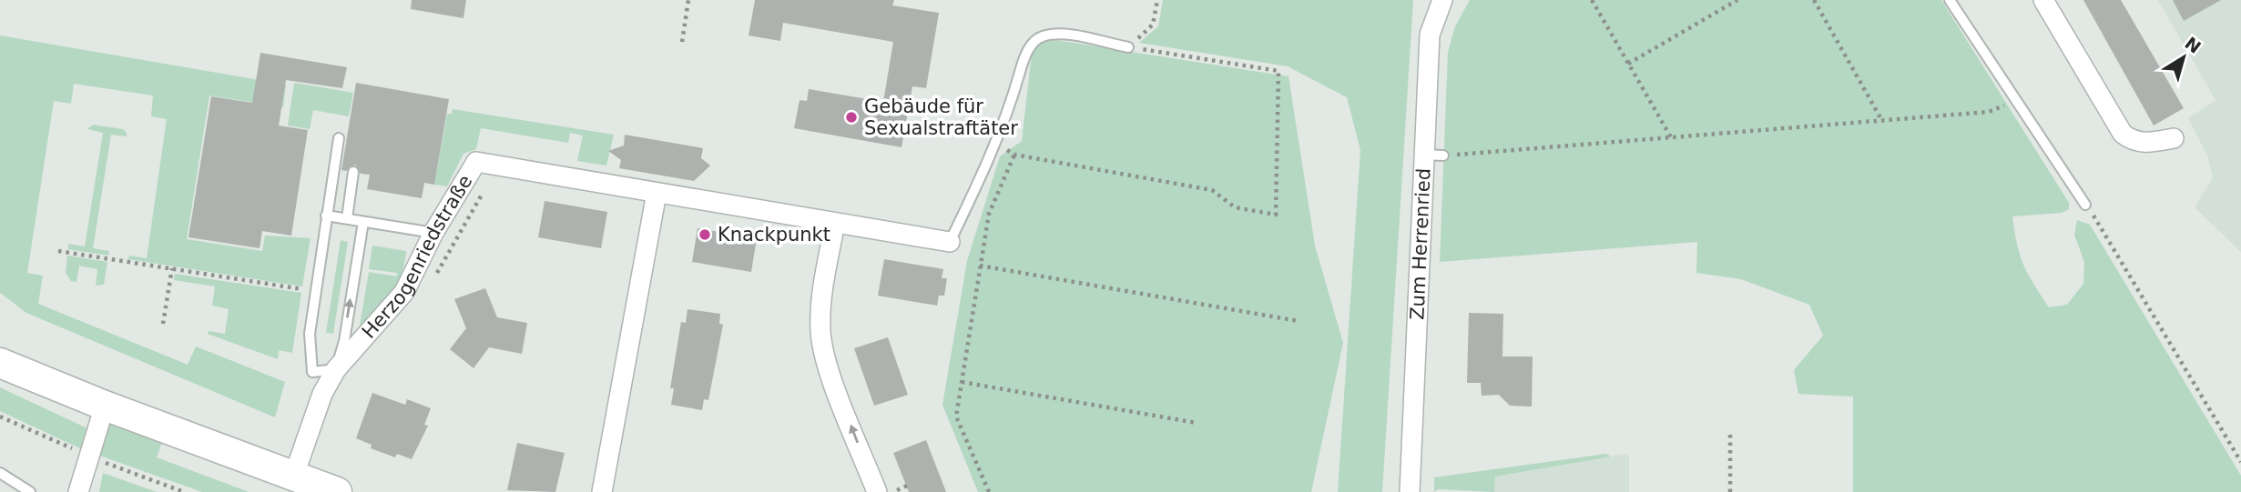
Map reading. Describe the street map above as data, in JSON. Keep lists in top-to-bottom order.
{
  "streets": {
    "street": ["Zum Herrenried", "Herzogenriedstraße"]
  },
  "places": ["Gebäude für Sexualstraftäter", "Knackpunkt"],
  "north": "top right"
}
